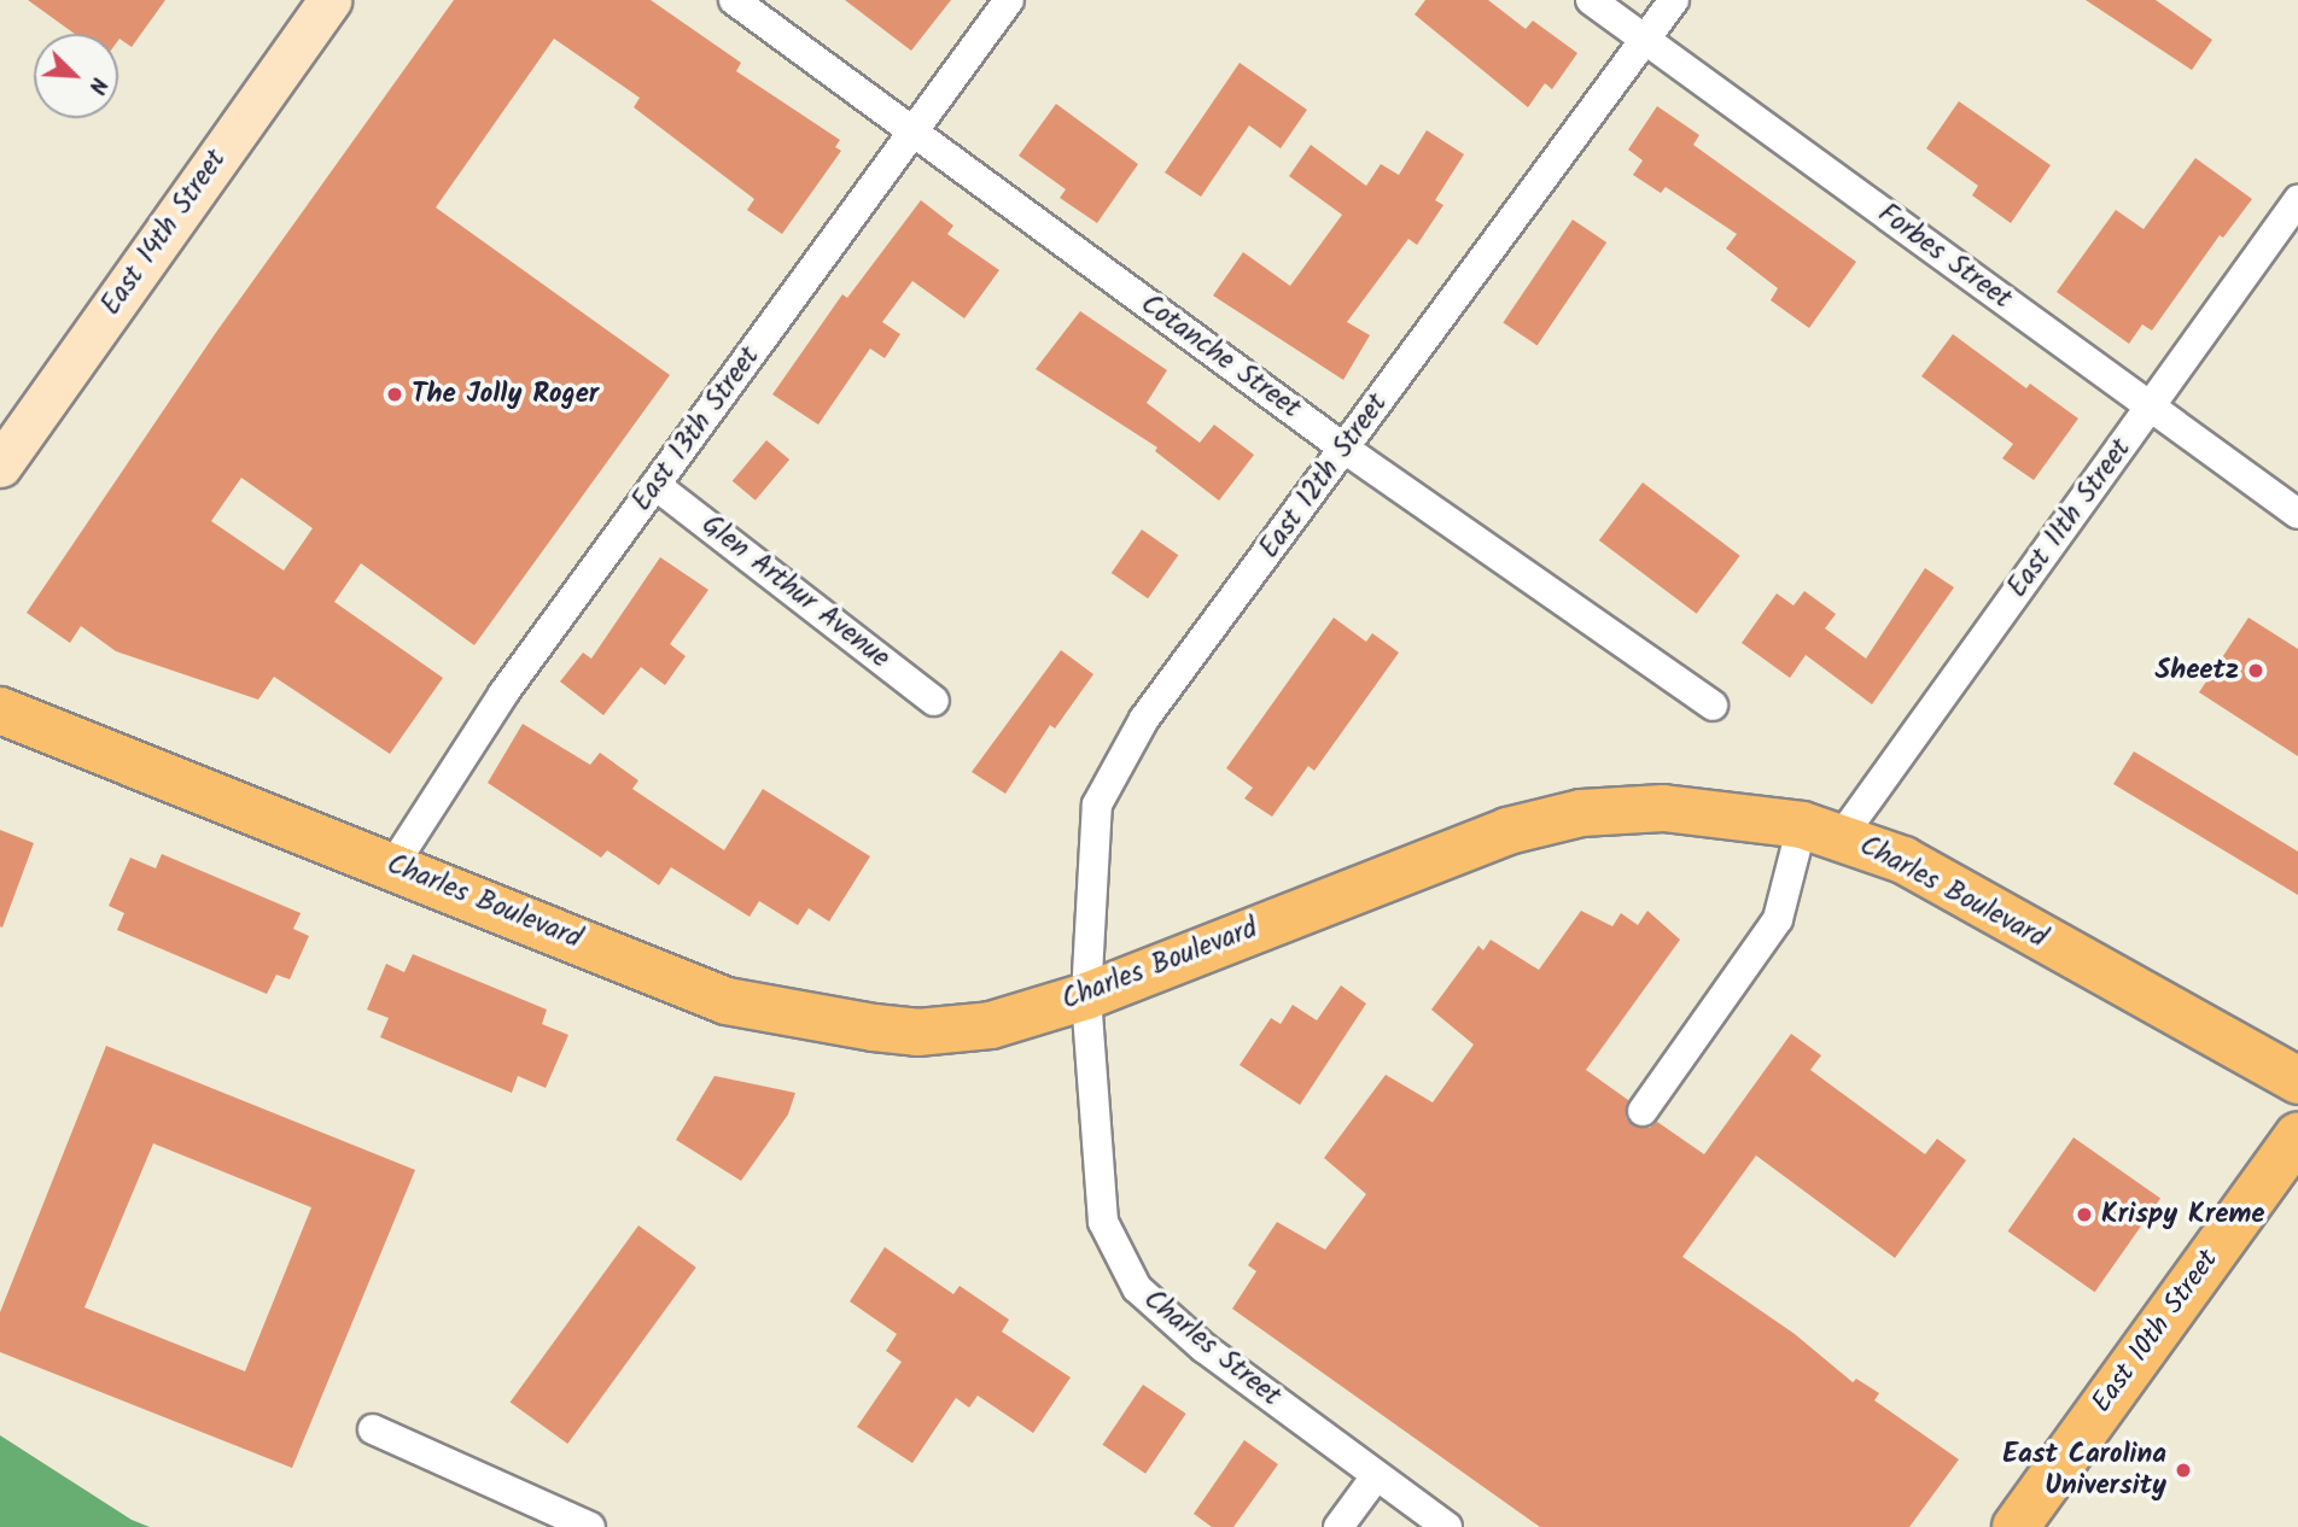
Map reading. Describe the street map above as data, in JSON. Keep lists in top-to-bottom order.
{
  "streets": {
    "main road": ["Charles Boulevard", "East 10th Street"],
    "street": [
      "East 14th Street",
      "Forbes Street",
      "Cotanche Street",
      "East 13th Street",
      "East 12th Street",
      "East 11th Street",
      "Glen Arthur Avenue",
      "Charles Street"
    ]
  },
  "crossings": [
    ["Forbes Street", "East 12th Street"],
    ["Forbes Street", "East 11th Street"],
    ["Cotanche Street", "East 13th Street"],
    ["Cotanche Street", "East 12th Street"],
    ["East 13th Street", "Glen Arthur Avenue"],
    ["East 13th Street", "Charles Boulevard"],
    ["East 12th Street", "Charles Boulevard"],
    ["East 12th Street", "Charles Street"],
    ["East 11th Street", "Charles Boulevard"],
    ["Charles Boulevard", "Charles Street"]
  ],
  "places": [
    "The Jolly Roger",
    "Sheetz",
    "Krispy Kreme",
    "East Carolina University"
  ],
  "north": "bottom right"
}
